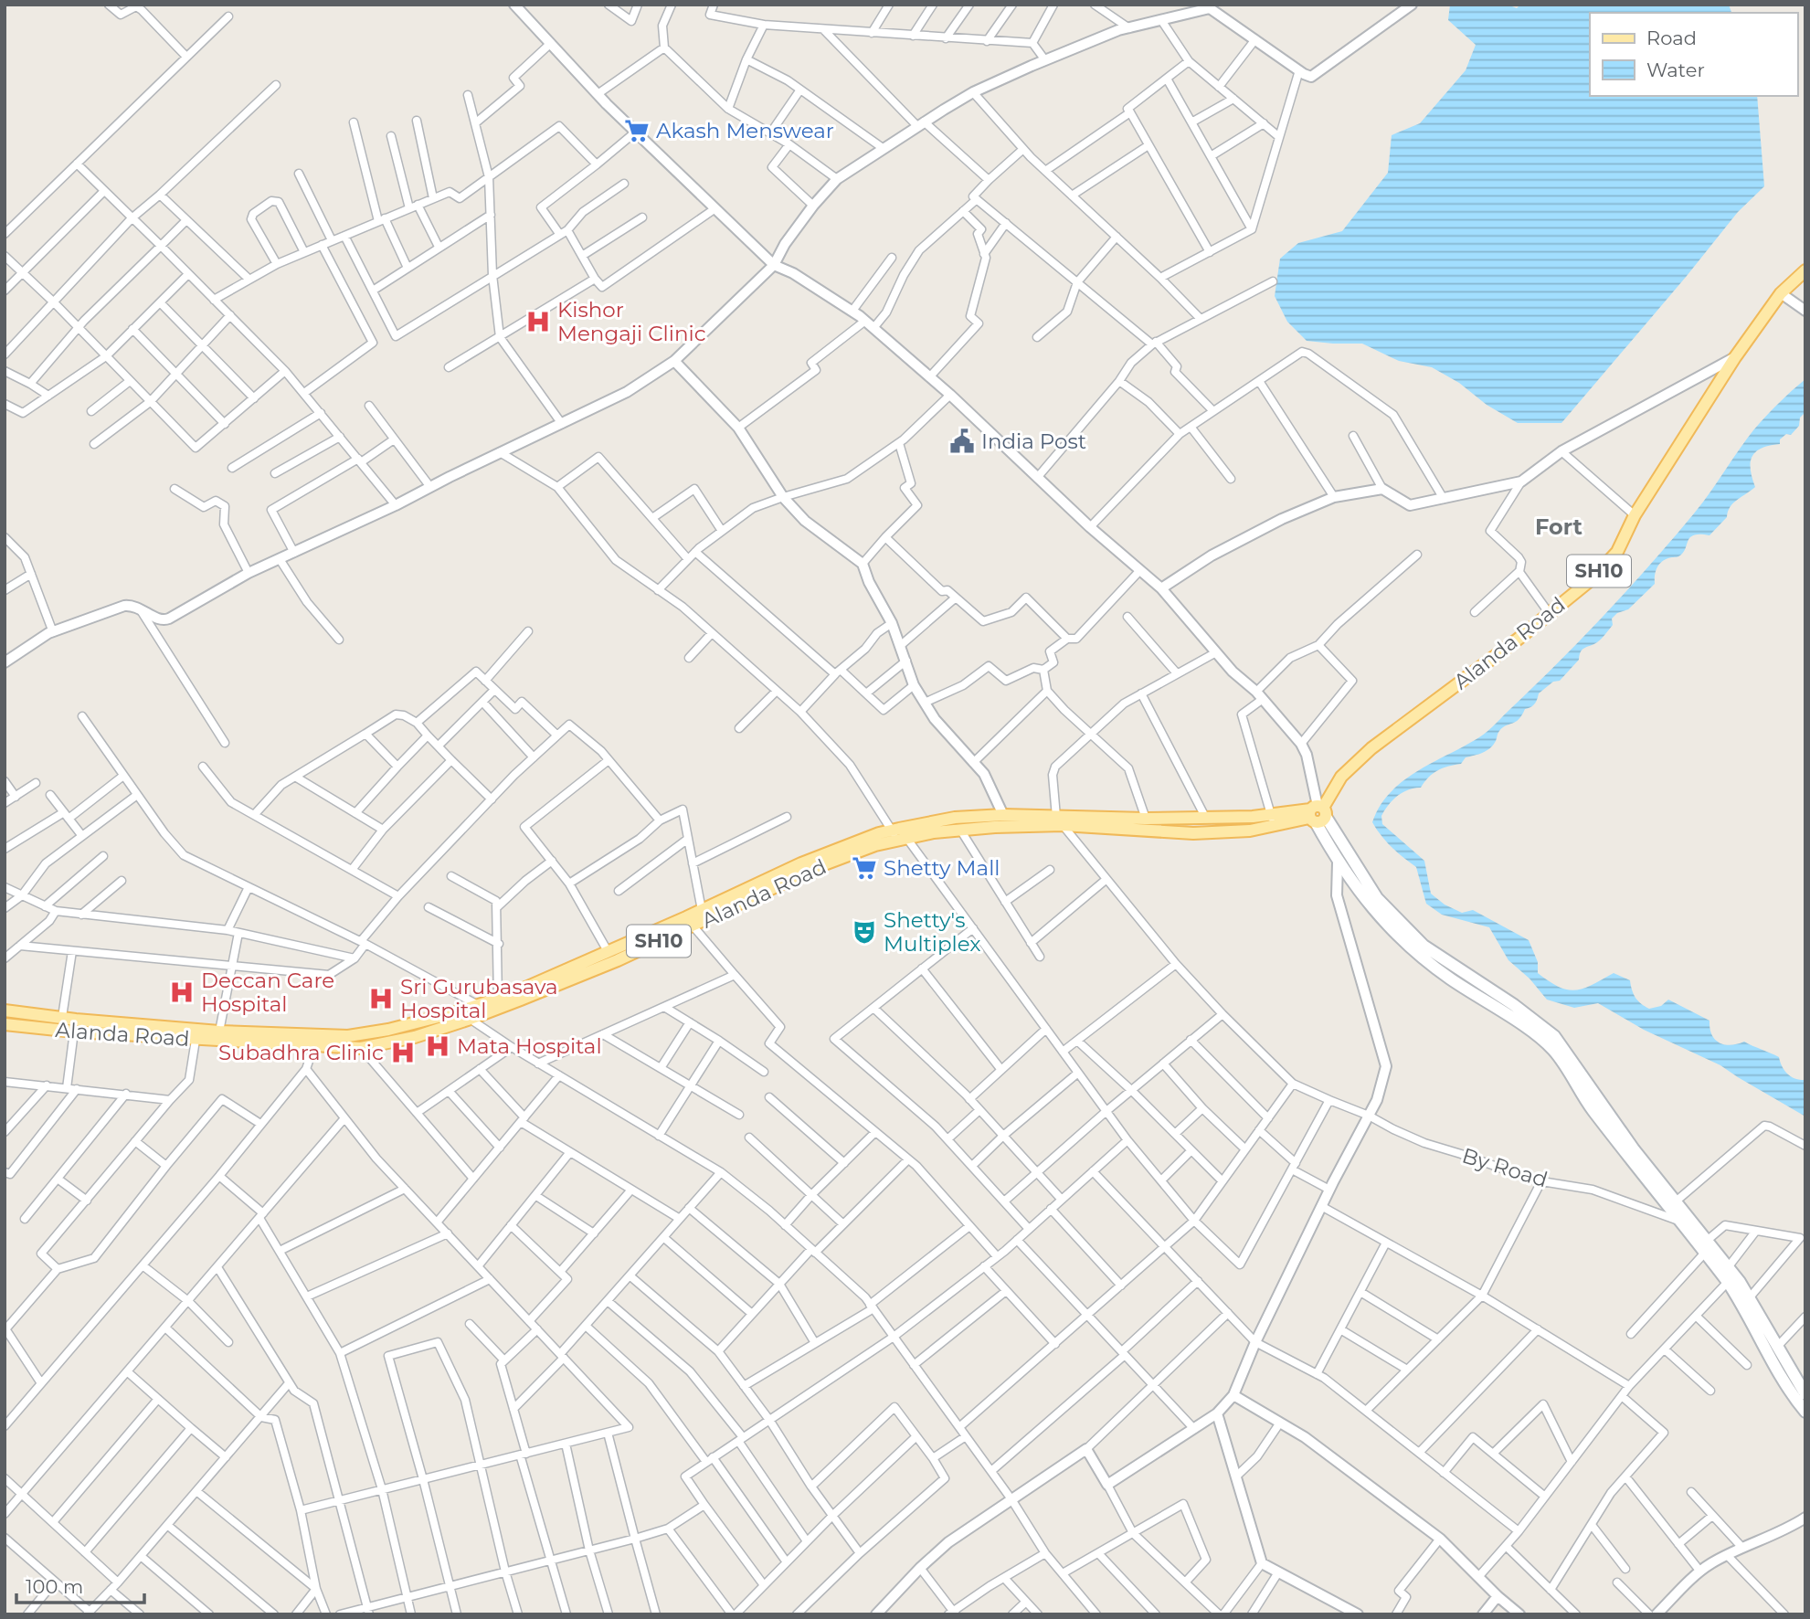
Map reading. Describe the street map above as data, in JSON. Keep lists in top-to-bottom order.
{
  "streets": {
    "main road": ["SH10", "Alanda Road"],
    "street": ["By Road"]
  },
  "districts": ["Fort"],
  "places": {
    "supermarket": ["Akash Menswear", "Shetty Mall"],
    "hospital": [
      "Kishor Mengaji Clinic",
      "Deccan Care Hospital",
      "Sri Gurubasava Hospital",
      "Mata Hospital",
      "Subadhra Clinic"
    ],
    "public building": ["India Post"],
    "theatre": ["Shetty's Multiplex"]
  },
  "legend": ["Road", "Water"],
  "scale_bar": "100 m"
}
